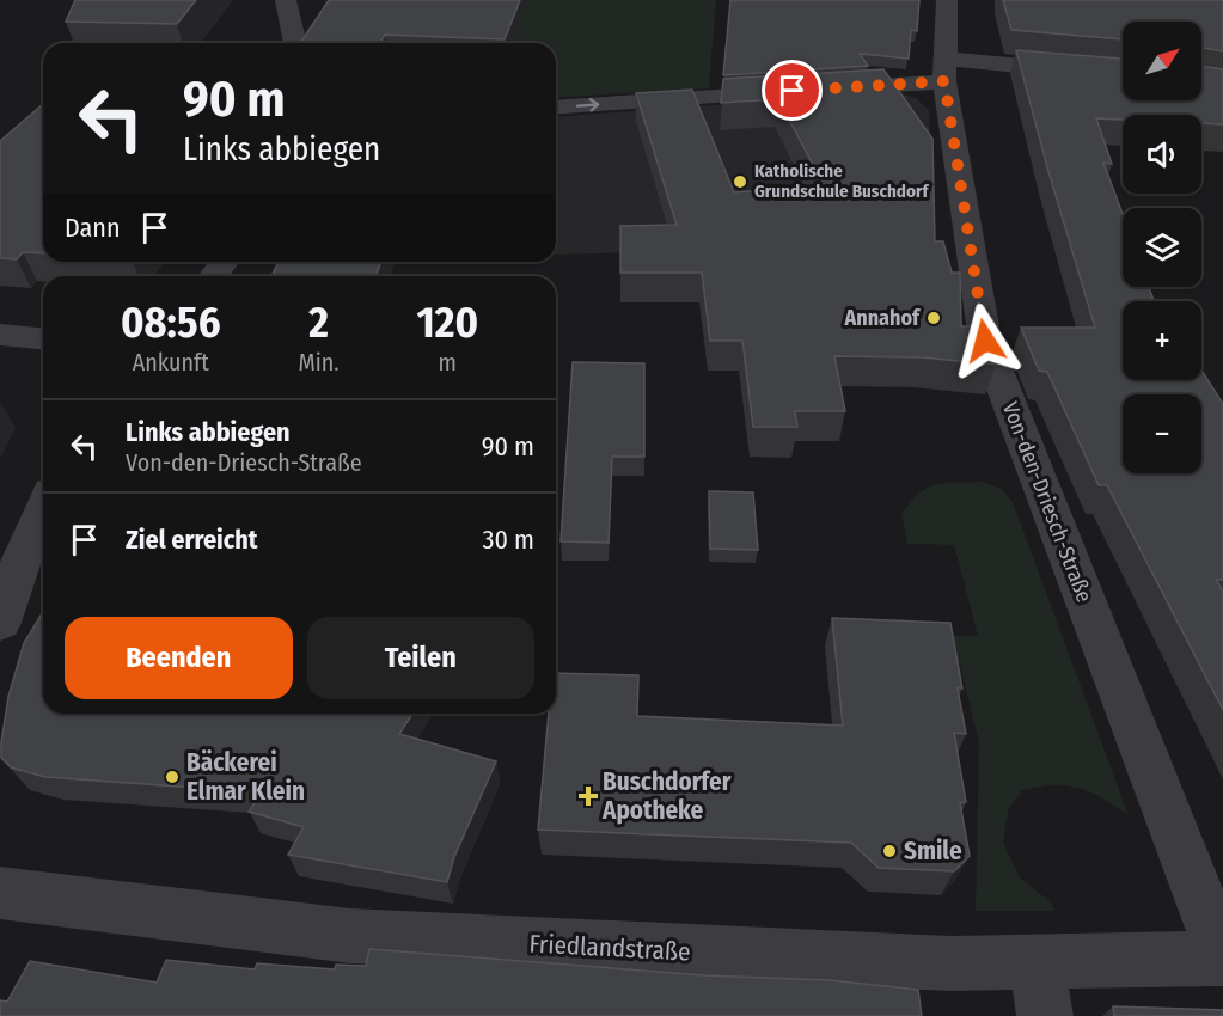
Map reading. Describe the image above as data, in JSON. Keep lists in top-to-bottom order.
{
  "streets": {
    "street": ["Von-den-Driesch-Straße", "Friedlandstraße"]
  },
  "crossings": [
    ["Von-den-Driesch-Straße", "Friedlandstraße"]
  ],
  "places": {
    "other": [
      "Katholische Grundschule Buschdorf",
      "Annahof",
      "Bäckerei Elmar Klein",
      "Smile"
    ],
    "health": ["Buschdorfer Apotheke"]
  },
  "north": "top right",
  "page": {
    "map_buttons": ["+", "−"],
    "turn": ["90 m", "Links abbiegen"],
    "then": "Dann",
    "eta": [
      "08:56",
      "Ankunft",
      "2",
      "Min.",
      "120",
      "m"
    ],
    "list": [
      {
        "name": "Links abbiegen",
        "note": "Von-den-Driesch-Straße",
        "value": "90 m"
      },
      {
        "name": "Ziel erreicht",
        "value": "30 m"
      }
    ],
    "buttons": ["Beenden", "Teilen"]
  }
}
